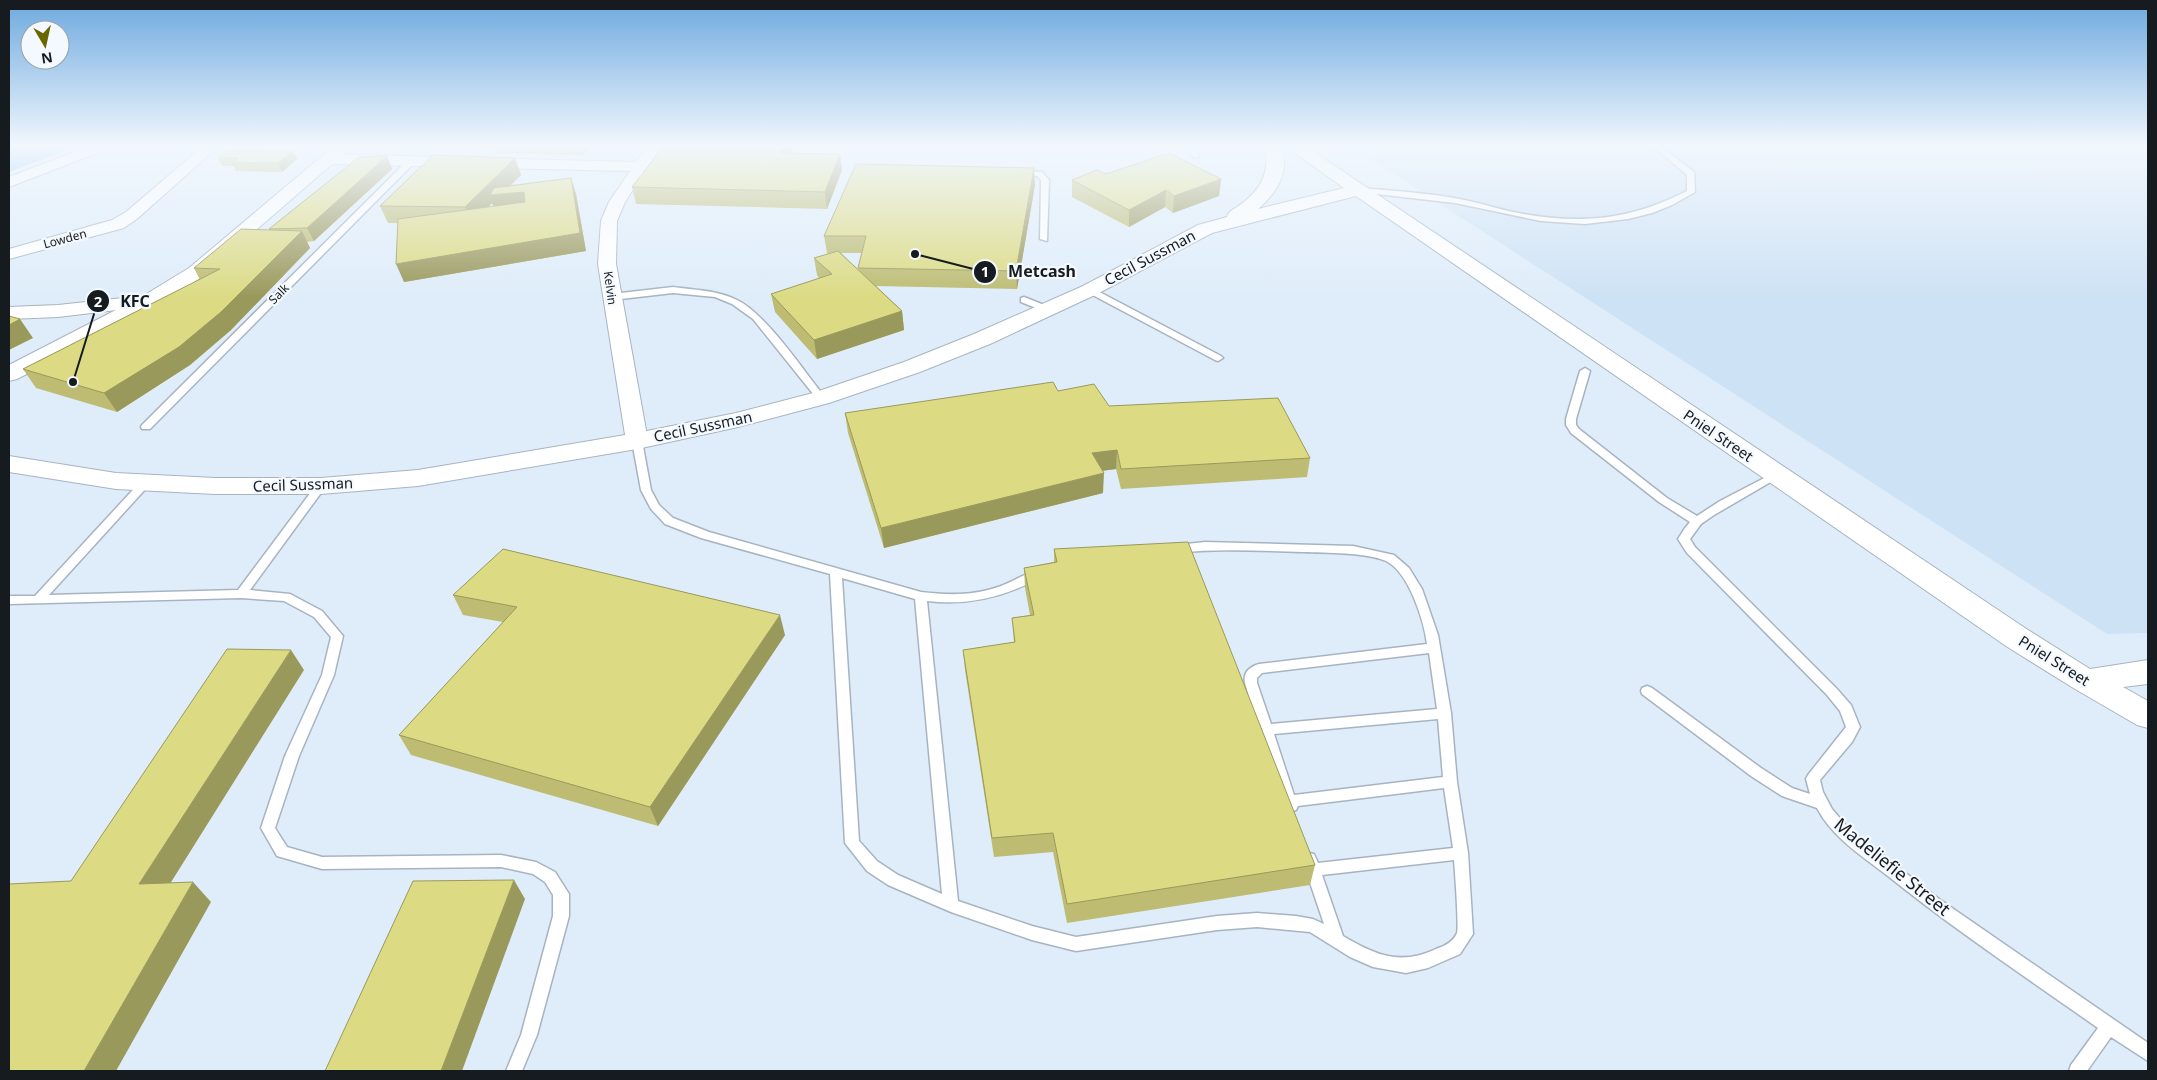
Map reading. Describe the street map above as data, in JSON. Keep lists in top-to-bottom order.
{
  "streets": {
    "main road": ["Cecil Sussman", "Pniel Street"],
    "street": ["Lowden", "Kelvin"],
    "lane": ["Salk", "Madeliefie Street"]
  },
  "crossings": [
    ["Cecil Sussman", "Kelvin"],
    ["Pniel Street", "Madeliefie Street"]
  ],
  "places": ["Metcash", "KFC"],
  "north": "bottom"
}
